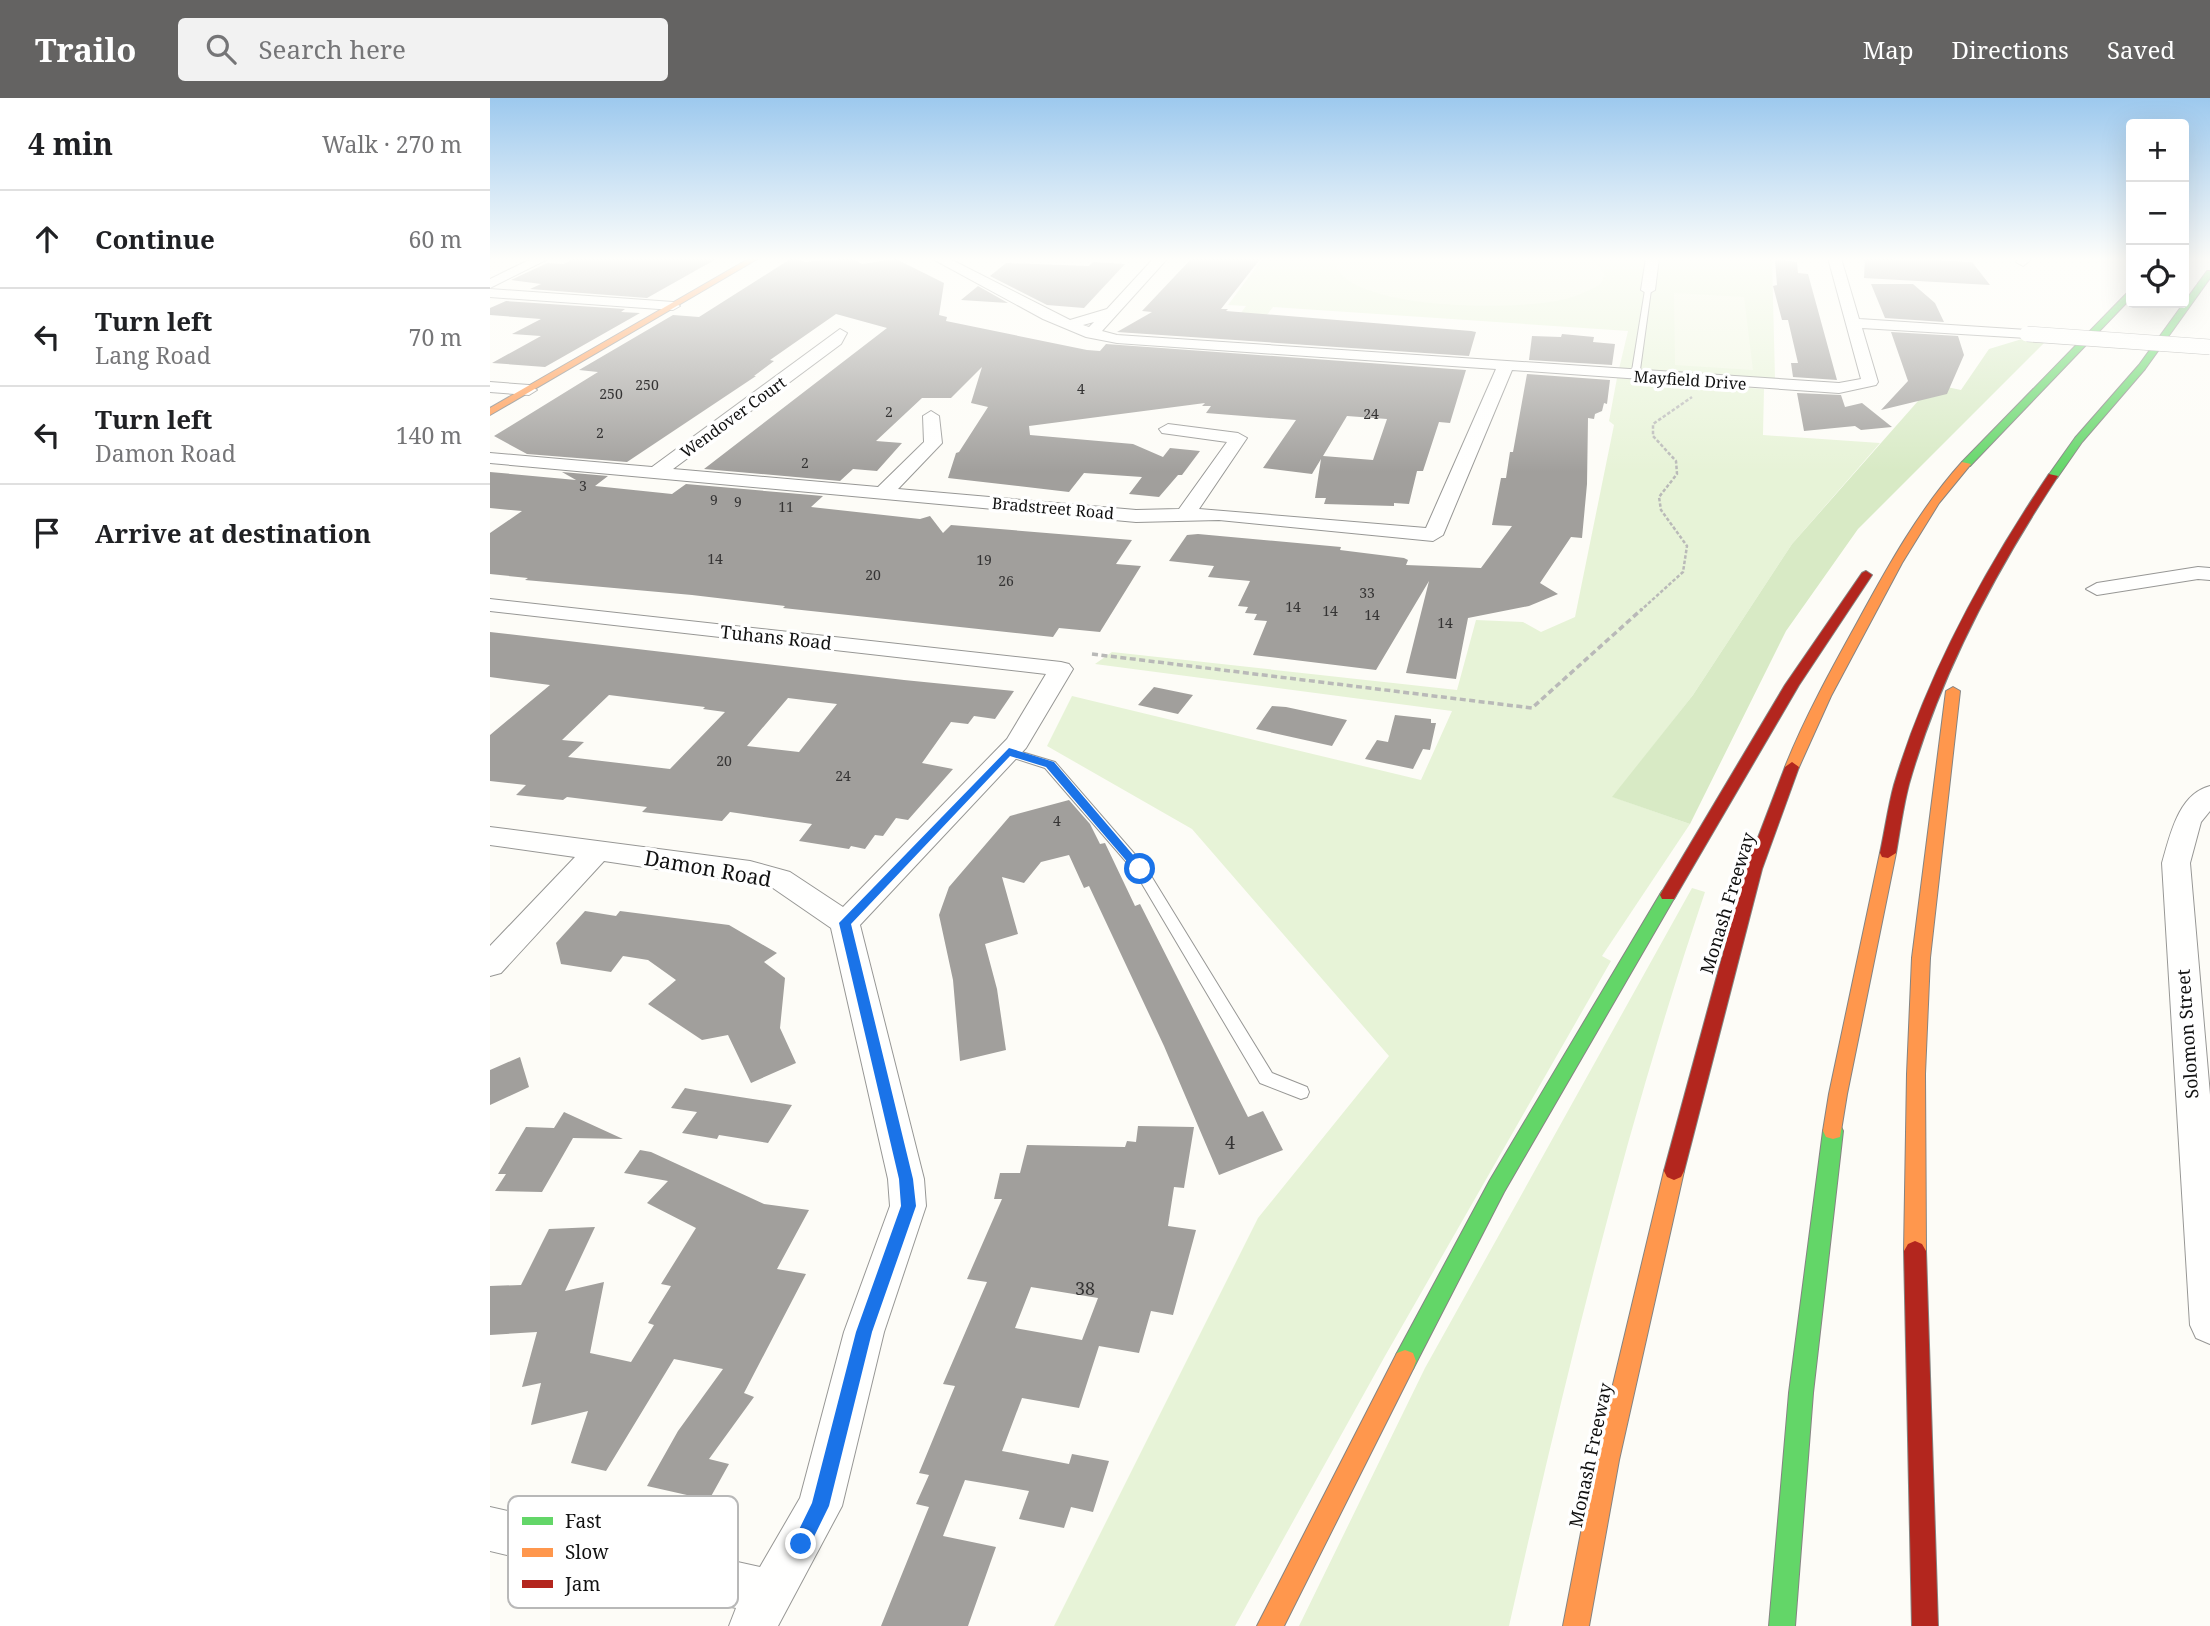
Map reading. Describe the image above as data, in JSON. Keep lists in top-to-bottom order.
{
  "streets": {
    "main road": ["Monash Freeway"],
    "street": [
      "Mayfield Drive",
      "Wendover Court",
      "Bradstreet Road",
      "Tuhans Road",
      "Damon Road",
      "Solomon Street"
    ]
  },
  "crossings": [
    ["Mayfield Drive", "Bradstreet Road"],
    ["Wendover Court", "Bradstreet Road"]
  ],
  "house_numbers": [
    "250",
    "4",
    "250",
    "2",
    "24",
    "2",
    "2",
    "3",
    "9",
    "9",
    "11",
    "14",
    "19",
    "20",
    "26",
    "33",
    "14",
    "14",
    "14",
    "14",
    "20",
    "24",
    "4",
    "4",
    "38"
  ],
  "legend": ["Fast", "Slow", "Jam"],
  "page": {
    "header": "Trailo",
    "search": "Search here",
    "nav": ["Map", "Directions", "Saved"],
    "heading": ["4 min", "Walk · 270 m"],
    "map_buttons": ["+", "−"],
    "list": [
      ["Continue", "60 m"],
      ["Turn left", "Lang Road", "70 m"],
      ["Turn left", "Damon Road", "140 m"],
      "Arrive at destination"
    ]
  }
}
